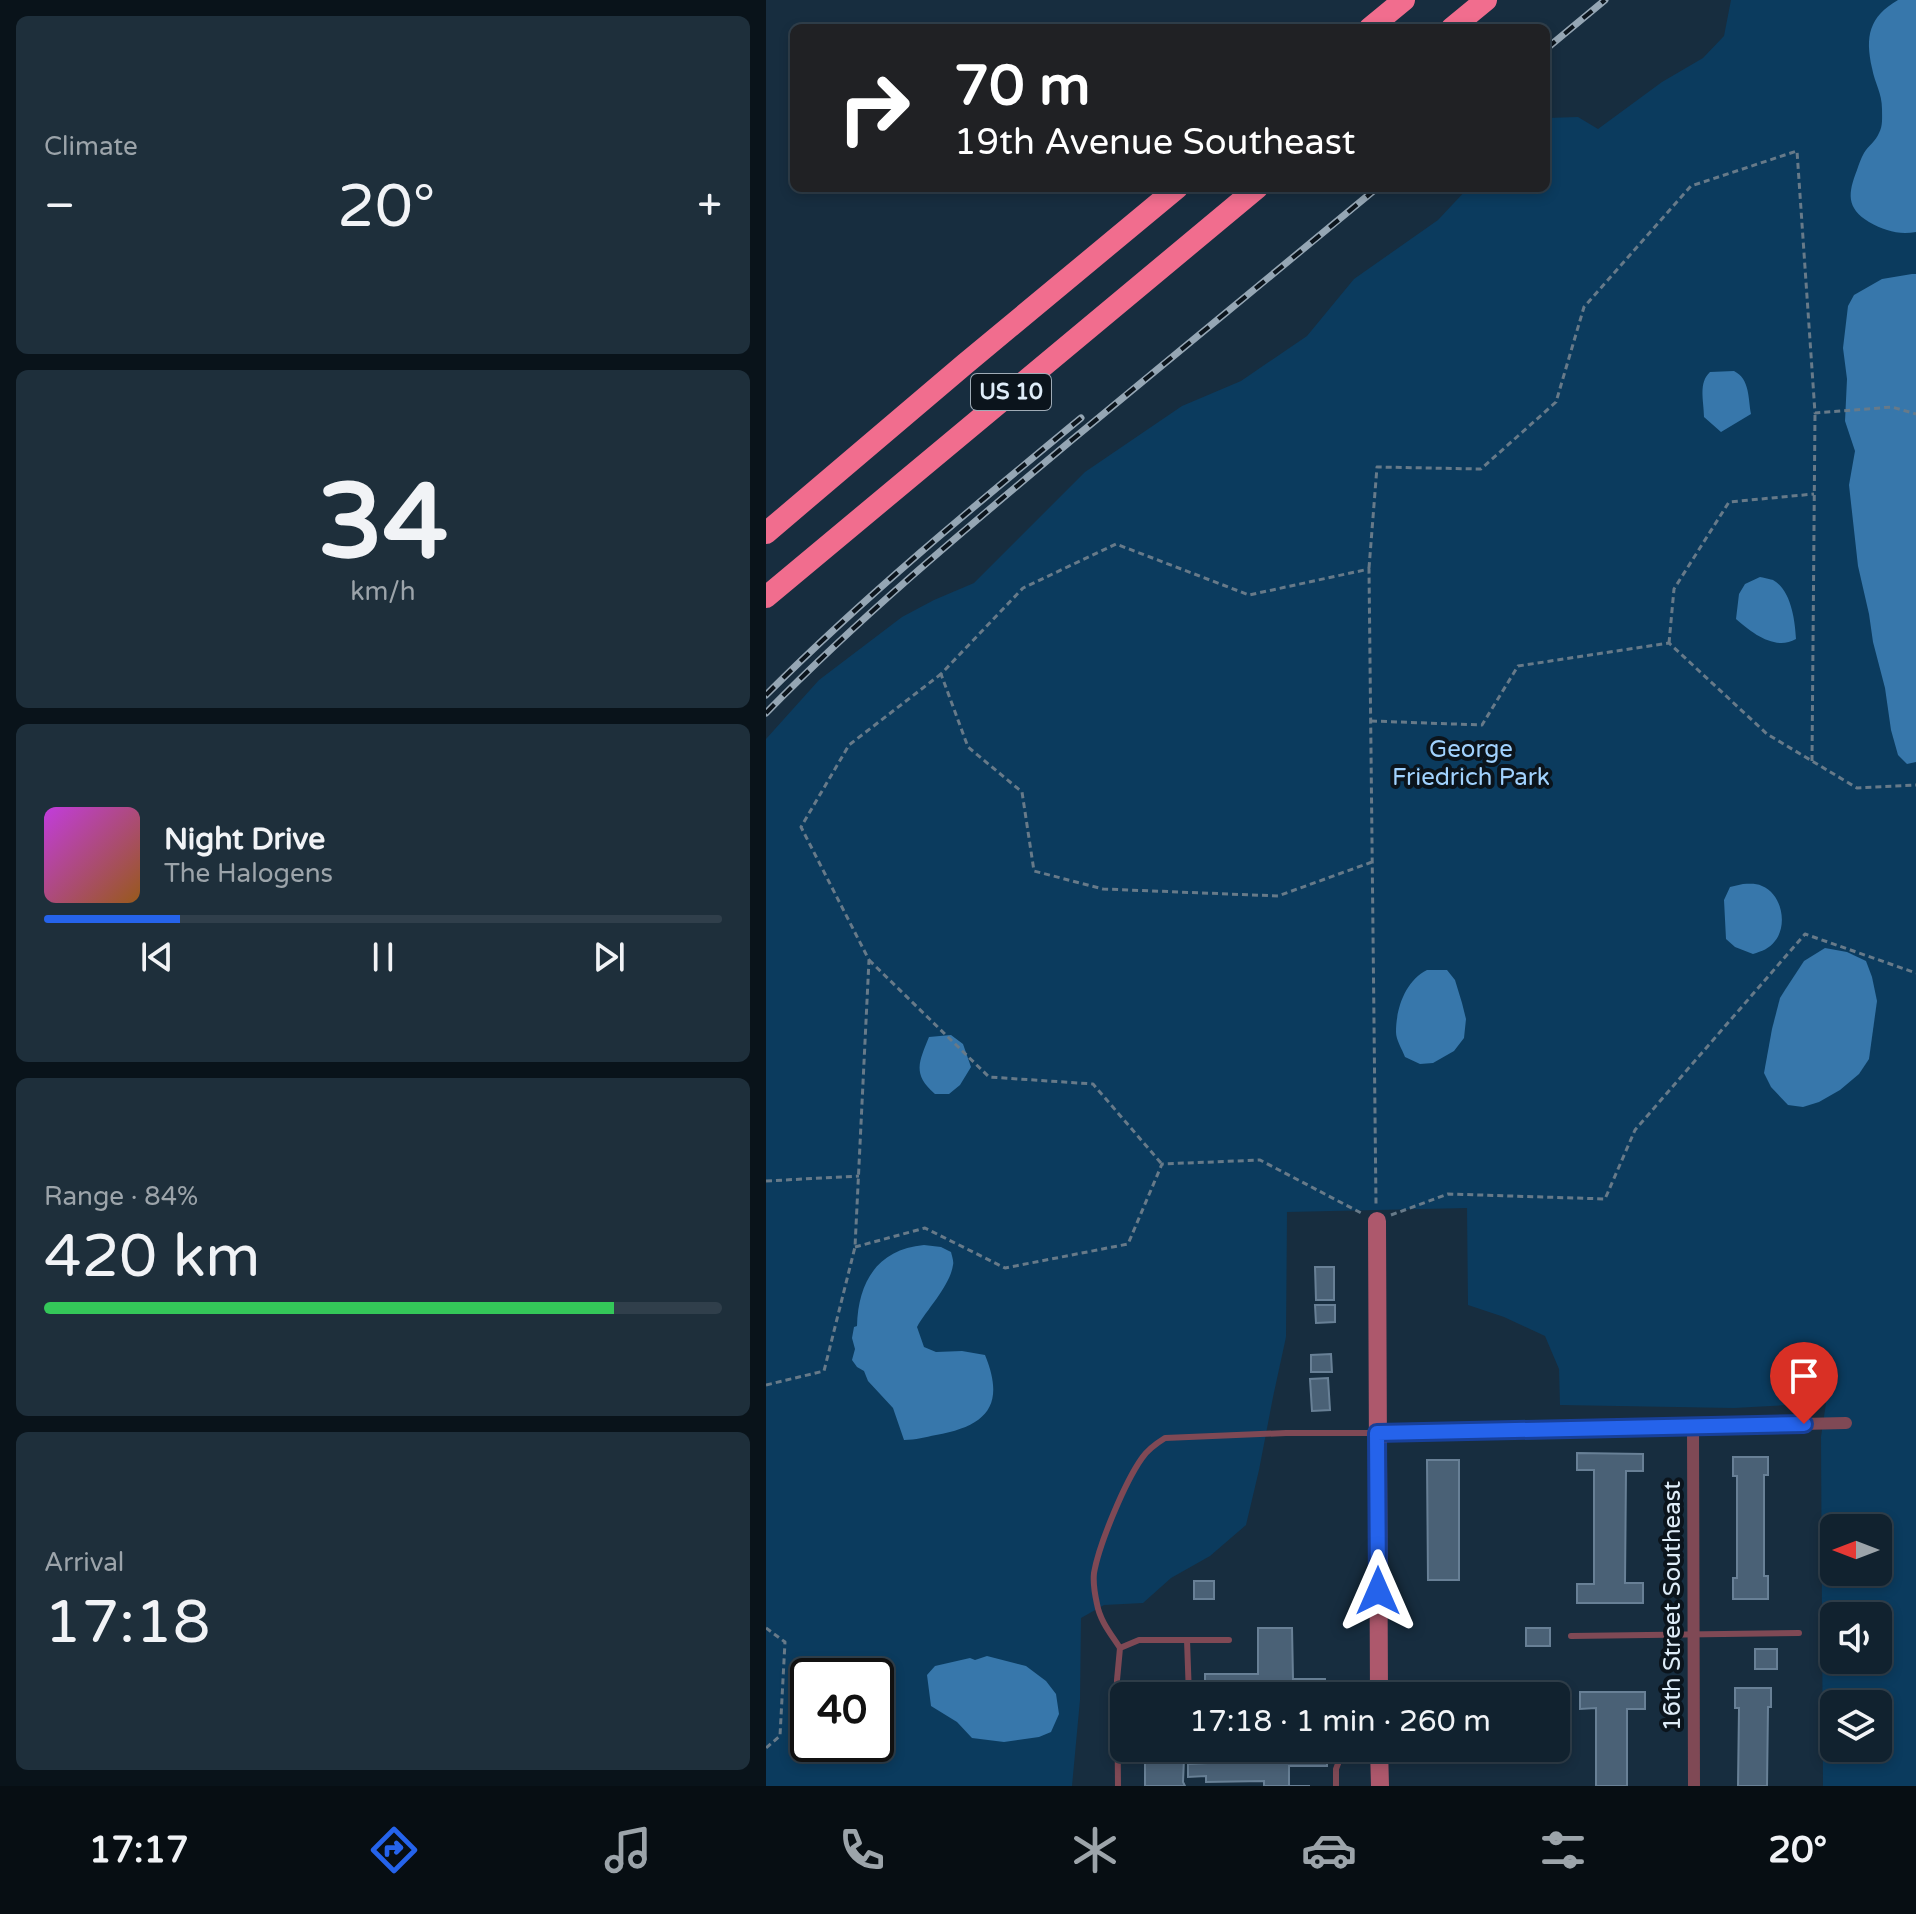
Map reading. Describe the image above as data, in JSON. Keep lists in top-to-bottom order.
{
  "streets": {
    "highway": ["US 10"],
    "street": ["16th Street Southeast"]
  },
  "parks": ["George Friedrich Park"],
  "north": "left",
  "page": {
    "tile": [
      "Climate",
      ["34", "km/h"],
      ["Range · 84%", "420 km"],
      ["Arrival", "17:18"]
    ],
    "turn": ["70 m", "19th Avenue Southeast"],
    "heat": ["−", "20°", "+"],
    "song": ["Night Drive", "The Halogens"],
    "limit": "40",
    "trip": "17:18 · 1 min · 260 m",
    "tabs": ["17:17", "20°"]
  }
}
